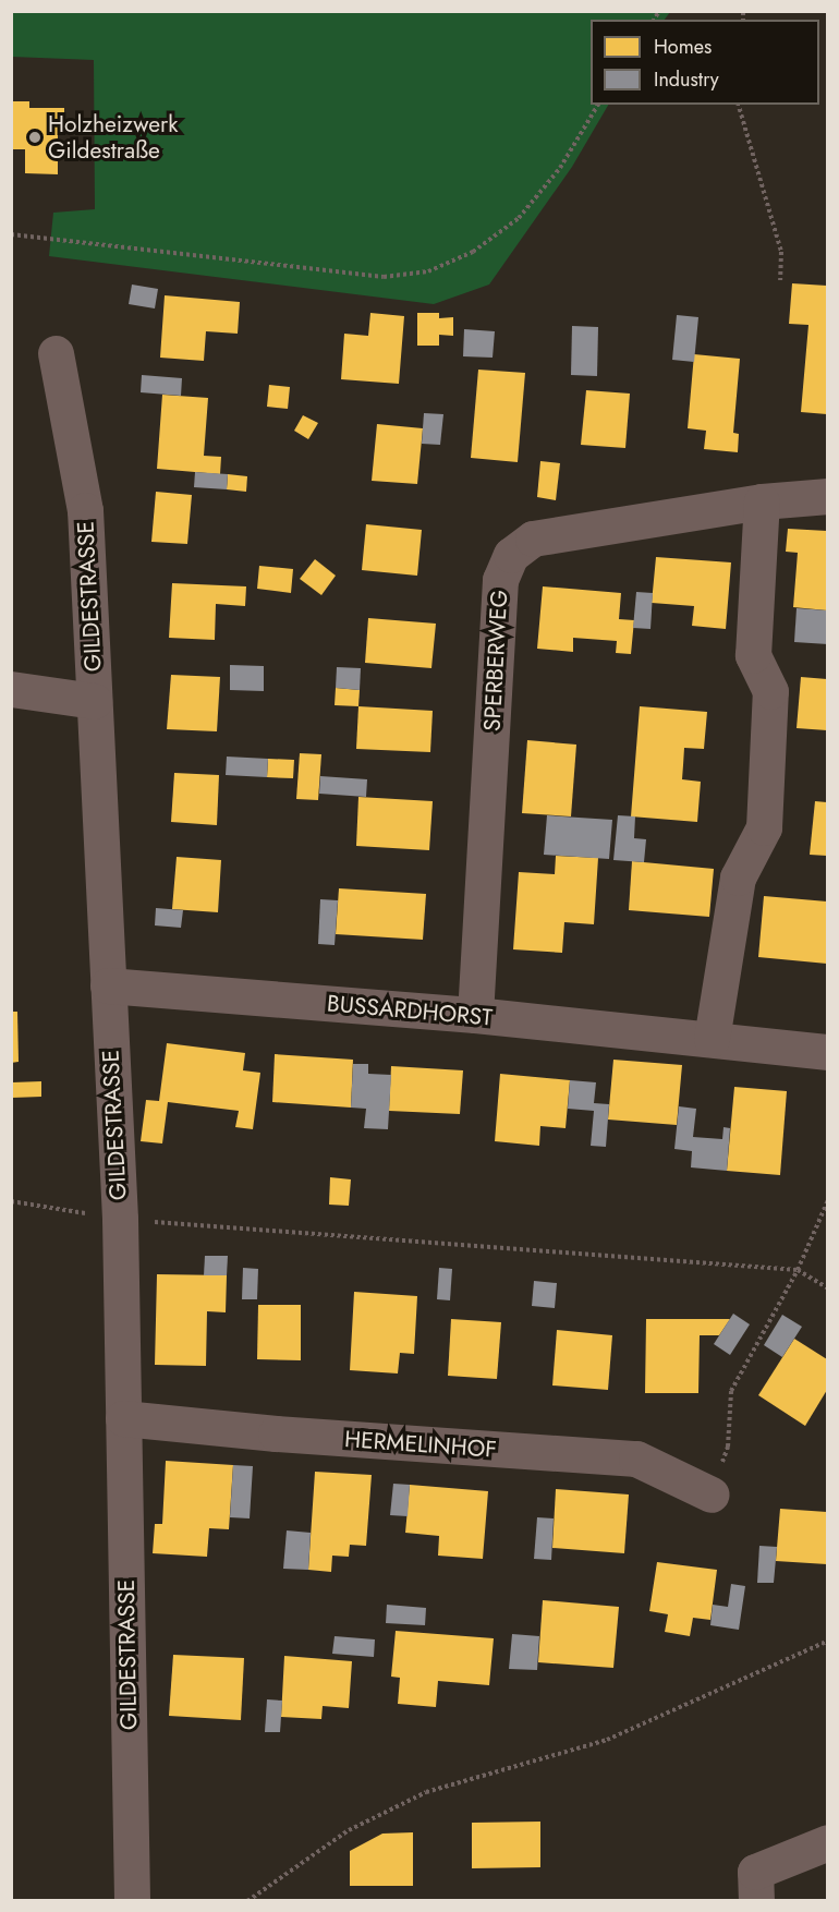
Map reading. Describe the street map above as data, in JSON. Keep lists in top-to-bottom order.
{
  "streets": {
    "street": [
      "GILDESTRASSE",
      "SPERBERWEG",
      "BUSSARDHORST",
      "HERMELINHOF"
    ]
  },
  "crossings": [
    ["GILDESTRASSE", "BUSSARDHORST"],
    ["GILDESTRASSE", "HERMELINHOF"],
    ["SPERBERWEG", "BUSSARDHORST"]
  ],
  "places": ["Holzheizwerk Gildestraße"],
  "legend": ["Homes", "Industry"]
}
